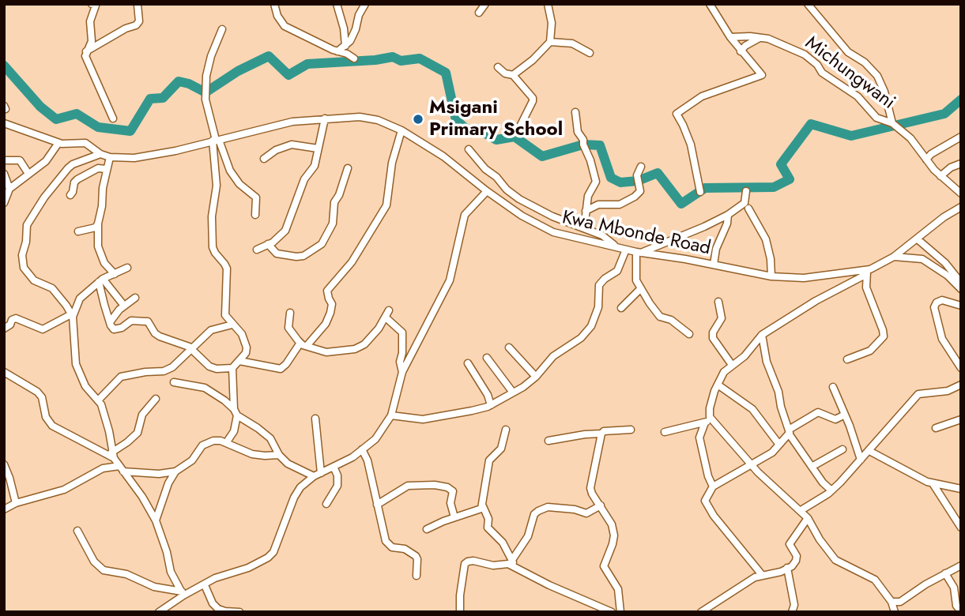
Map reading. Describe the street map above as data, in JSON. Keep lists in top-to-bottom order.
{
  "streets": {
    "street": ["Michungwani", "Kwa Mbonde Road"]
  },
  "places": ["Msigani Primary School"]
}
